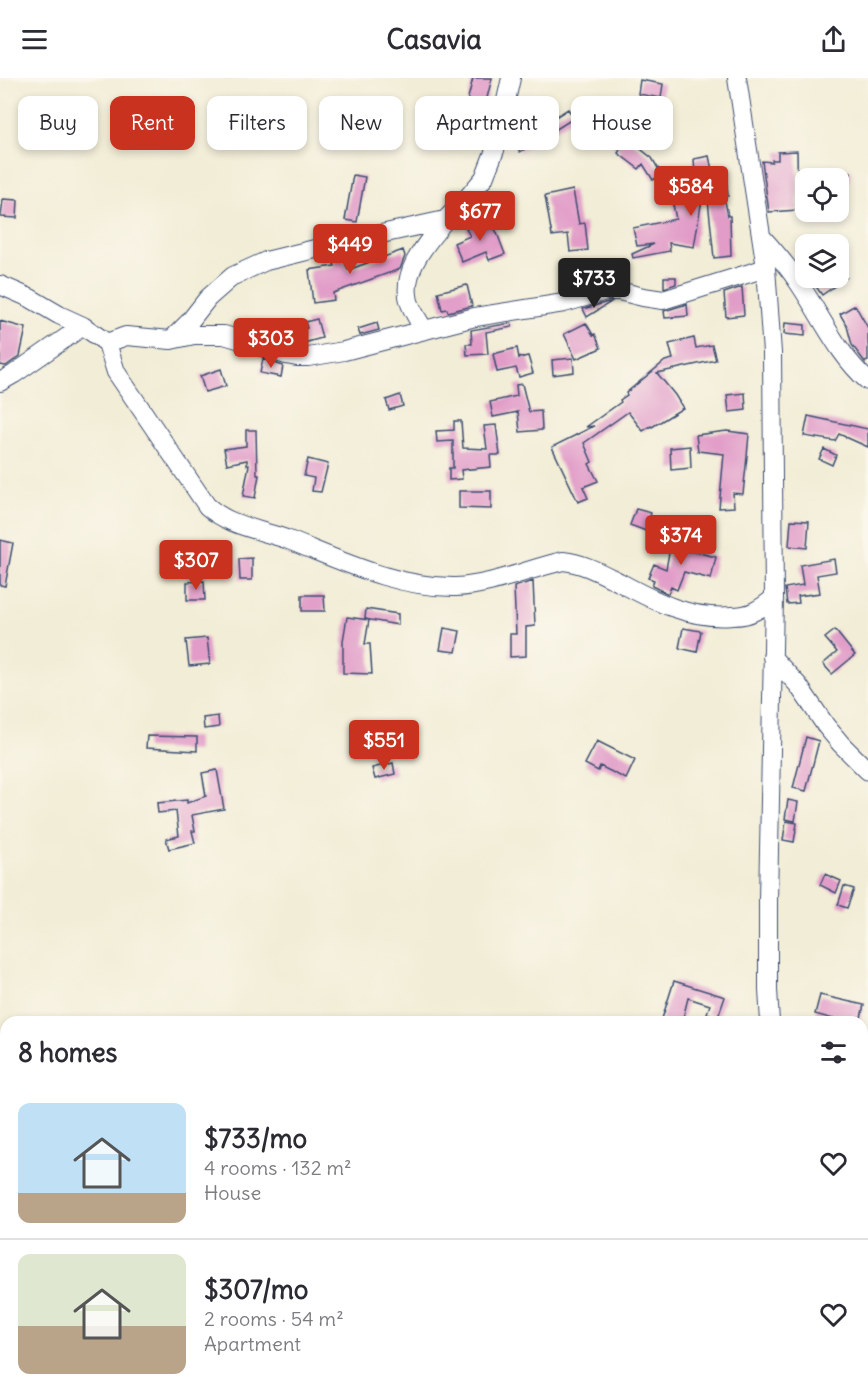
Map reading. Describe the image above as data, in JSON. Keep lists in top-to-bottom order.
{
  "page": {
    "header": "Casavia",
    "chip": [
      "Buy",
      "Rent",
      "Filters",
      "New",
      "Apartment",
      "House"
    ],
    "price": [
      "$584",
      "$677",
      "$449",
      "$733",
      "$303",
      "$374",
      "$307",
      "$551"
    ],
    "heading": "8 homes",
    "list": [
      {
        "name": "$733/mo",
        "note": "4 rooms · 132 m² · House"
      },
      {
        "name": "$307/mo",
        "note": "2 rooms · 54 m² · Apartment"
      }
    ]
  }
}
